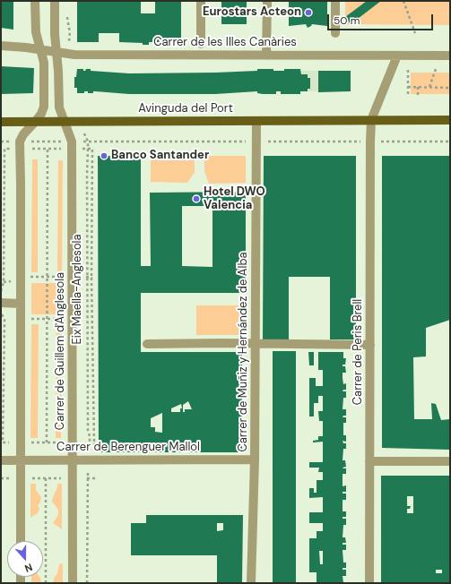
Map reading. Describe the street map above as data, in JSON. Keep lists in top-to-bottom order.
{
  "streets": {
    "main road": ["Avinguda del Port"],
    "street": [
      "Carrer de les Illes Canàries",
      "Carrer de Guillem d'Anglesola",
      "Carrer de Muñiz y Hernández de Alba",
      "Carrer de Peris Brell",
      "Carrer de Berenguer Mallol"
    ],
    "path": ["Eix Maella-Anglesola"]
  },
  "crossings": [
    ["Carrer de les Illes Canàries", "Carrer de Guillem d'Anglesola"],
    ["Avinguda del Port", "Eix Maella-Anglesola"],
    ["Avinguda del Port", "Carrer de Guillem d'Anglesola"],
    ["Avinguda del Port", "Carrer de Muñiz y Hernández de Alba"],
    ["Avinguda del Port", "Carrer de Peris Brell"],
    ["Eix Maella-Anglesola", "Carrer de Berenguer Mallol"],
    ["Carrer de Guillem d'Anglesola", "Carrer de Berenguer Mallol"],
    ["Carrer de Muñiz y Hernández de Alba", "Carrer de Berenguer Mallol"]
  ],
  "places": ["Eurostars Acteon", "Banco Santander", "Hotel DWO Valencia"],
  "scale_bar": "50 m",
  "north": "bottom"
}
